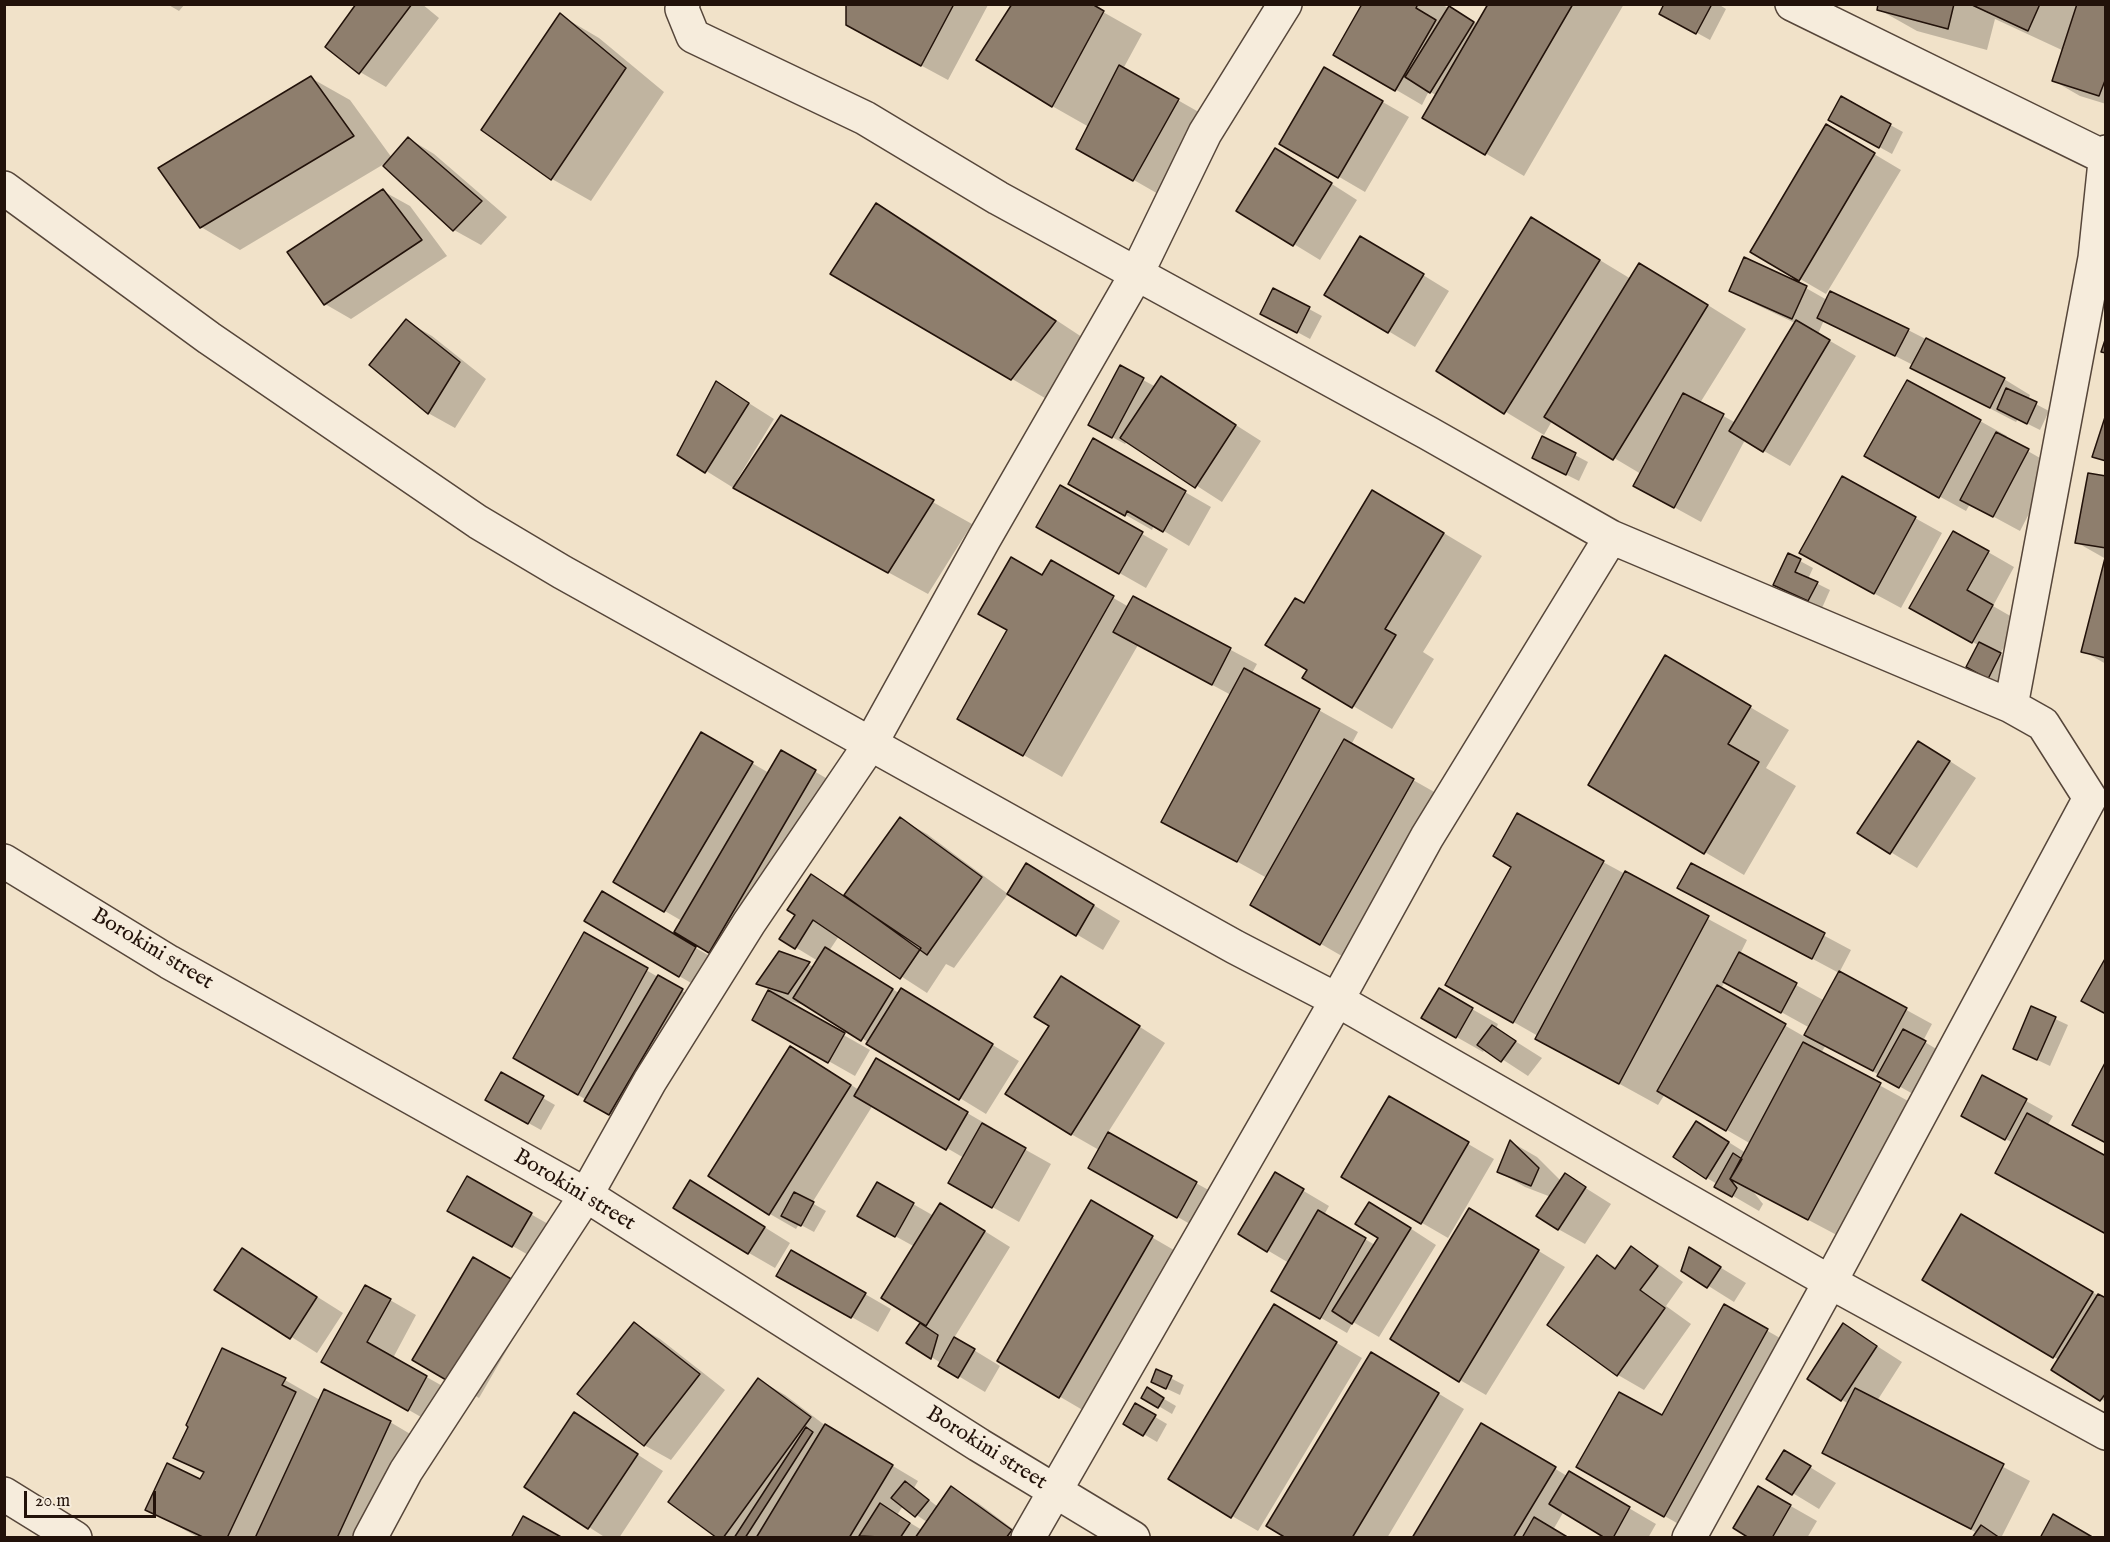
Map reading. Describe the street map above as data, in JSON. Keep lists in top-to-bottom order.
{
  "streets": {
    "street": ["Borokini street"]
  },
  "scale_bar": "20 m"
}
